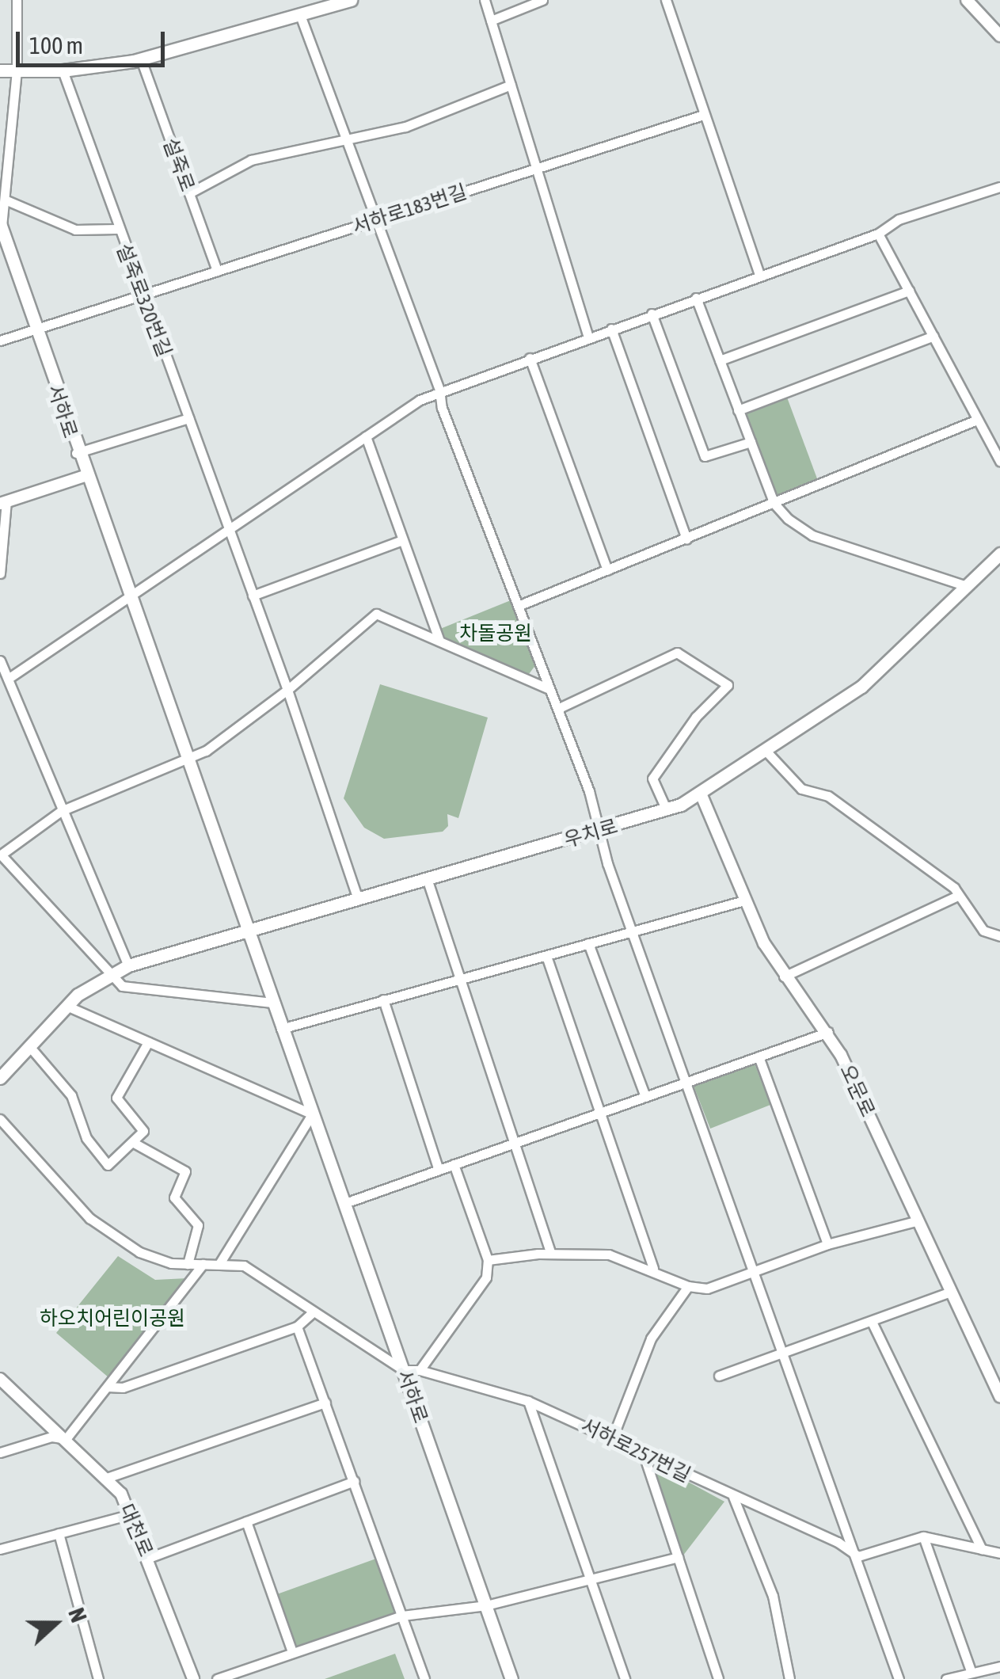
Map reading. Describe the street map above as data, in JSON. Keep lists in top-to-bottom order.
{
  "streets": {
    "main road": ["서하로", "우치로"],
    "street": [
      "설죽로",
      "서하로183번길",
      "설죽로320번길",
      "오문로",
      "서하로257번길",
      "대천로"
    ]
  },
  "crossings": [
    ["설죽로", "서하로183번길"],
    ["서하로183번길", "설죽로320번길"],
    ["서하로183번길", "서하로"],
    ["설죽로320번길", "우치로"],
    ["서하로", "우치로"],
    ["서하로", "서하로257번길"],
    ["우치로", "오문로"]
  ],
  "parks": ["차돌공원", "하오치어린이공원"],
  "scale_bar": "100 m",
  "north": "right"
}
